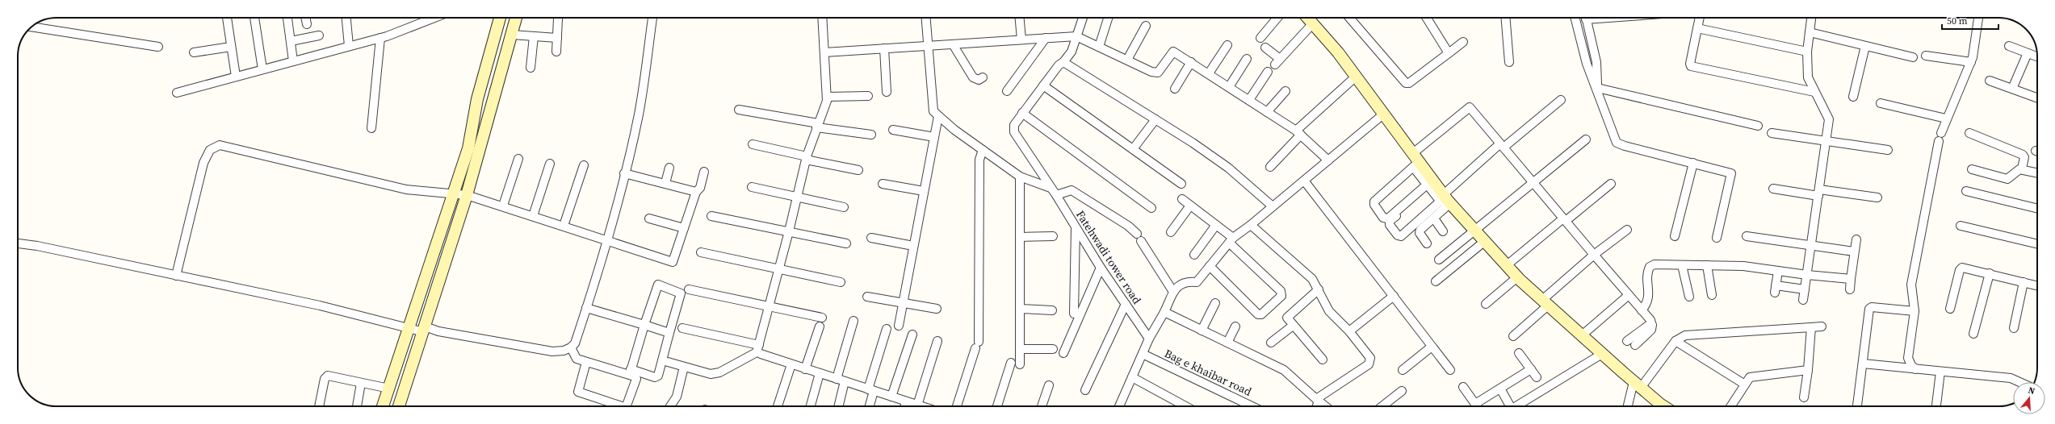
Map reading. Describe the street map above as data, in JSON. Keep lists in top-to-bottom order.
{
  "streets": {
    "street": ["Fatehwadi tower road", "Bag e khaibar road"]
  },
  "scale_bar": "50 m",
  "north": "top"
}
